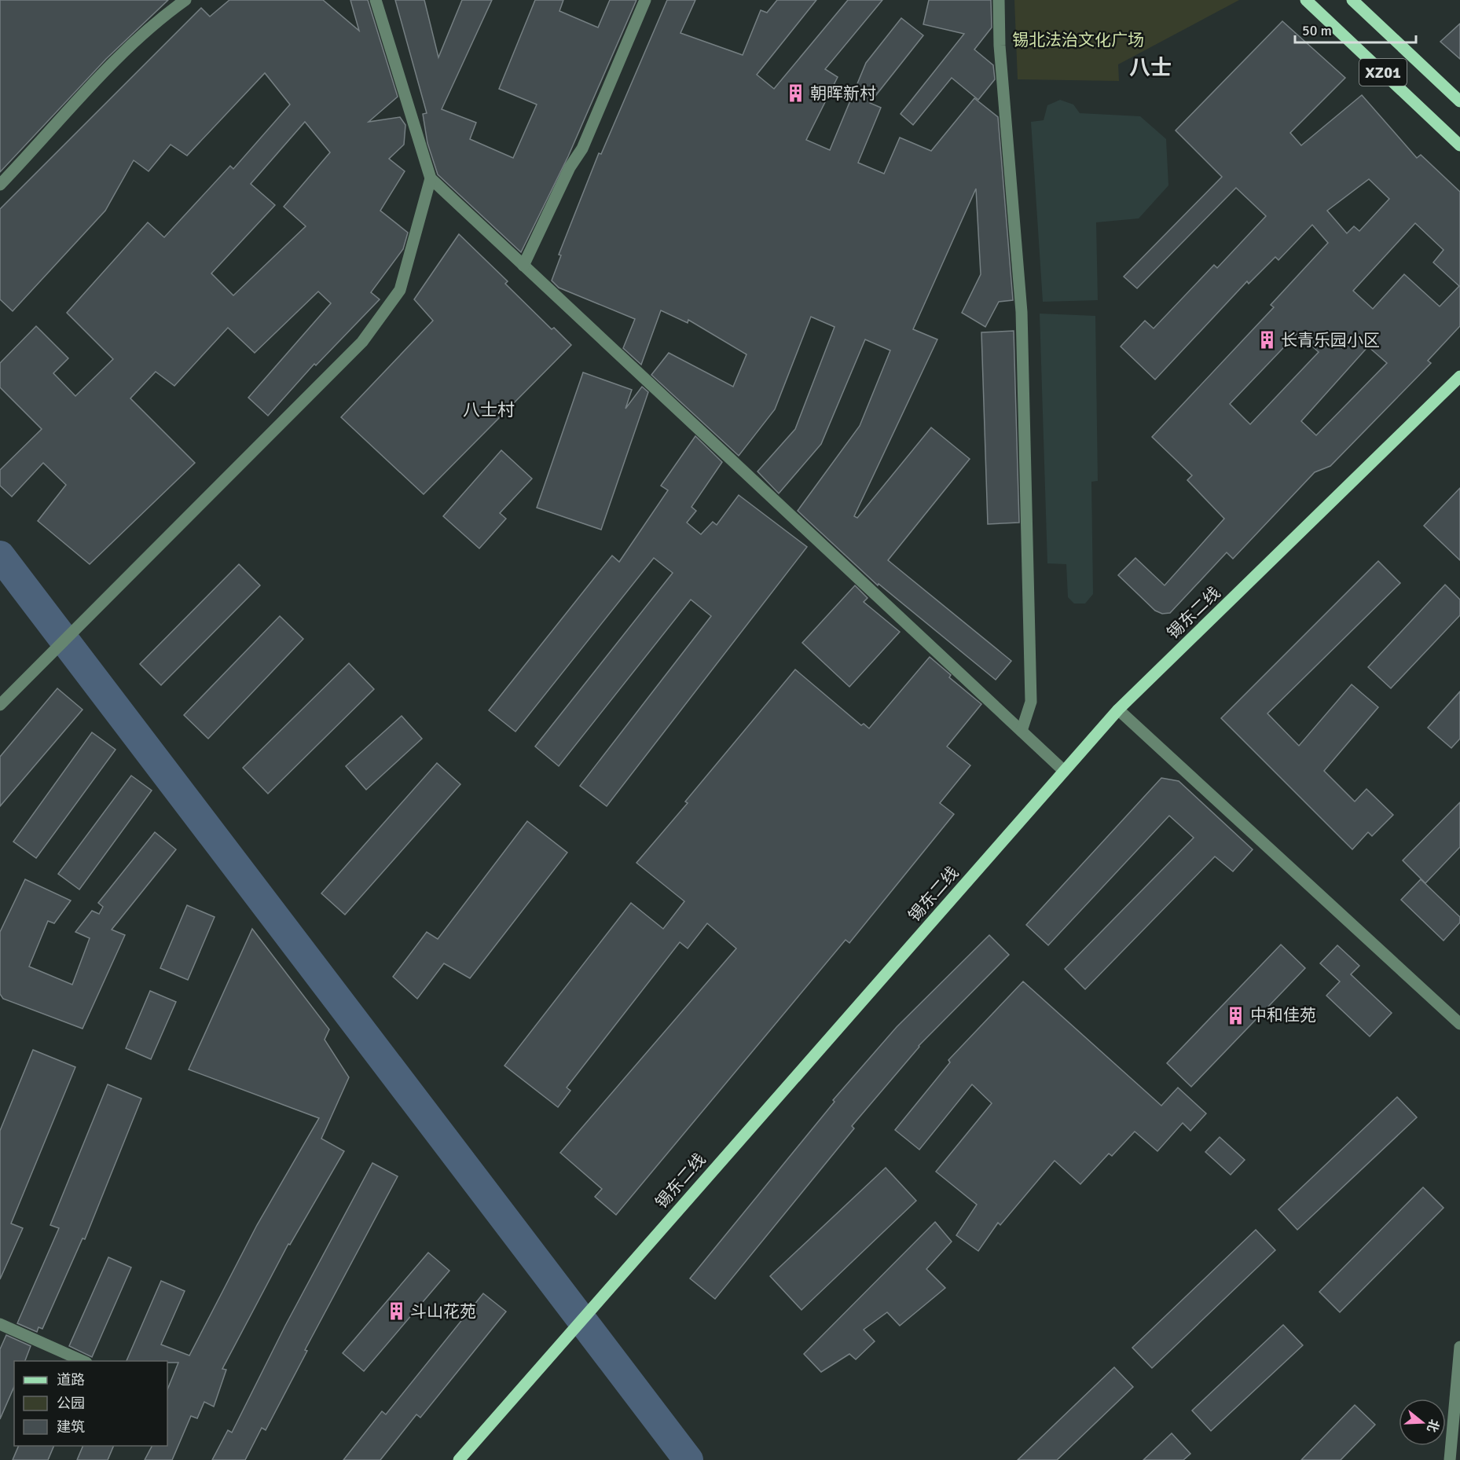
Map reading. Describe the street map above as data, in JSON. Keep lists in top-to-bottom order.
{
  "streets": {
    "main road": ["XZ01", "锡东二线"]
  },
  "districts": ["八士", "八士村"],
  "parks": ["锡北法治文化广场"],
  "places": {
    "building": [
      "朝晖新村",
      "长青乐园小区",
      "中和佳苑",
      "斗山花苑"
    ]
  },
  "legend": ["道路", "公园", "建筑"],
  "scale_bar": "50 m",
  "north": "right"
}
